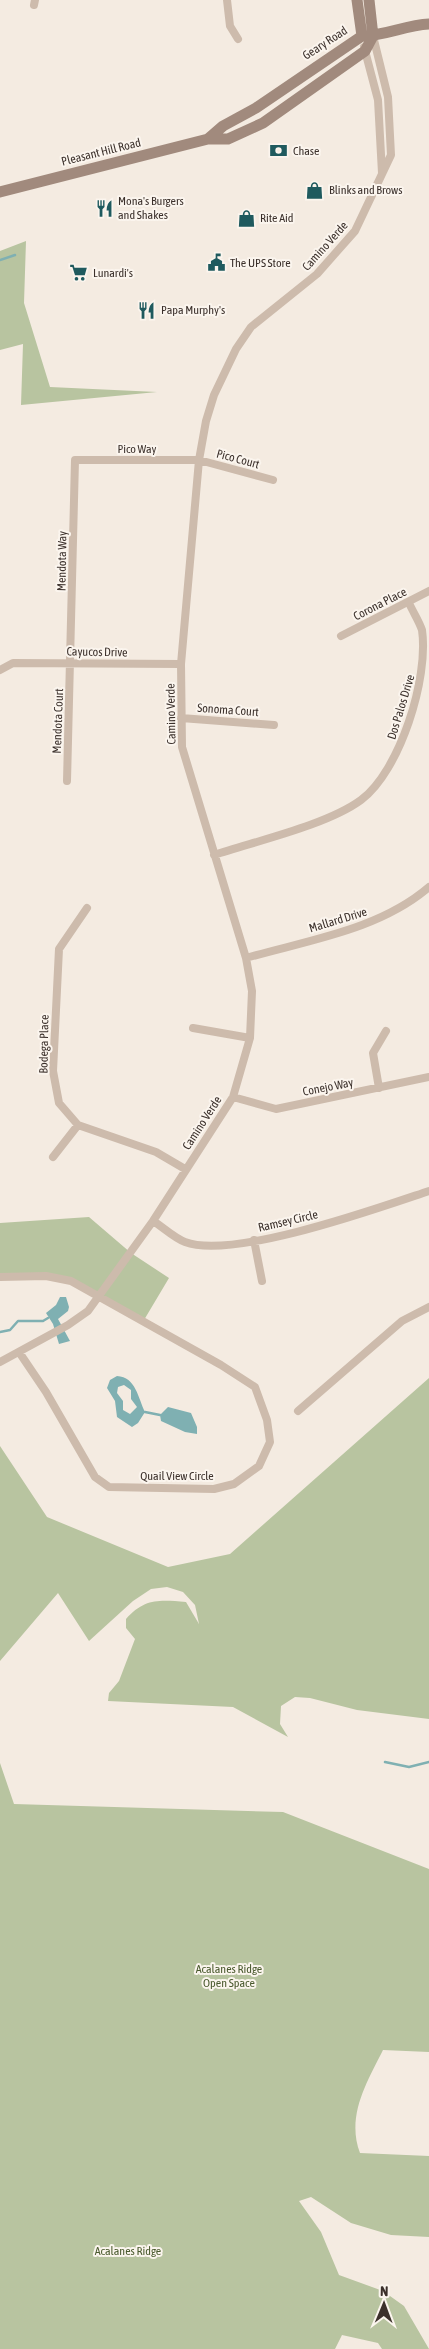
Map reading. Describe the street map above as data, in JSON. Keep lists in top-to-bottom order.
{
  "streets": {
    "main road": ["Geary Road", "Pleasant Hill Road"],
    "street": [
      "Camino Verde",
      "Pico Way",
      "Pico Court",
      "Mendota Way",
      "Corona Place",
      "Cayucos Drive",
      "Dos Palos Drive",
      "Sonoma Court",
      "Mendota Court",
      "Mallard Drive",
      "Bodega Place",
      "Conejo Way",
      "Ramsey Circle",
      "Quail View Circle"
    ]
  },
  "crossings": [
    ["Geary Road", "Pleasant Hill Road"],
    ["Geary Road", "Camino Verde"],
    ["Pleasant Hill Road", "Camino Verde"],
    ["Camino Verde", "Pico Way"],
    ["Camino Verde", "Pico Court"],
    ["Camino Verde", "Cayucos Drive"],
    ["Camino Verde", "Dos Palos Drive"],
    ["Camino Verde", "Sonoma Court"],
    ["Camino Verde", "Mallard Drive"],
    ["Camino Verde", "Conejo Way"],
    ["Camino Verde", "Ramsey Circle"],
    ["Camino Verde", "Quail View Circle"],
    ["Pico Way", "Pico Court"],
    ["Pico Way", "Mendota Way"],
    ["Mendota Way", "Cayucos Drive"],
    ["Mendota Way", "Mendota Court"],
    ["Corona Place", "Dos Palos Drive"],
    ["Cayucos Drive", "Mendota Court"]
  ],
  "parks": ["Acalanes Ridge Open Space", "Acalanes Ridge"],
  "places": {
    "bank": ["Chase"],
    "shop": ["Blinks and Brows", "Rite Aid"],
    "restaurant": ["Mona's Burgers and Shakes", "Papa Murphy's"],
    "public building": ["The UPS Store"],
    "supermarket": ["Lunardi's"]
  },
  "north": "top"
}
